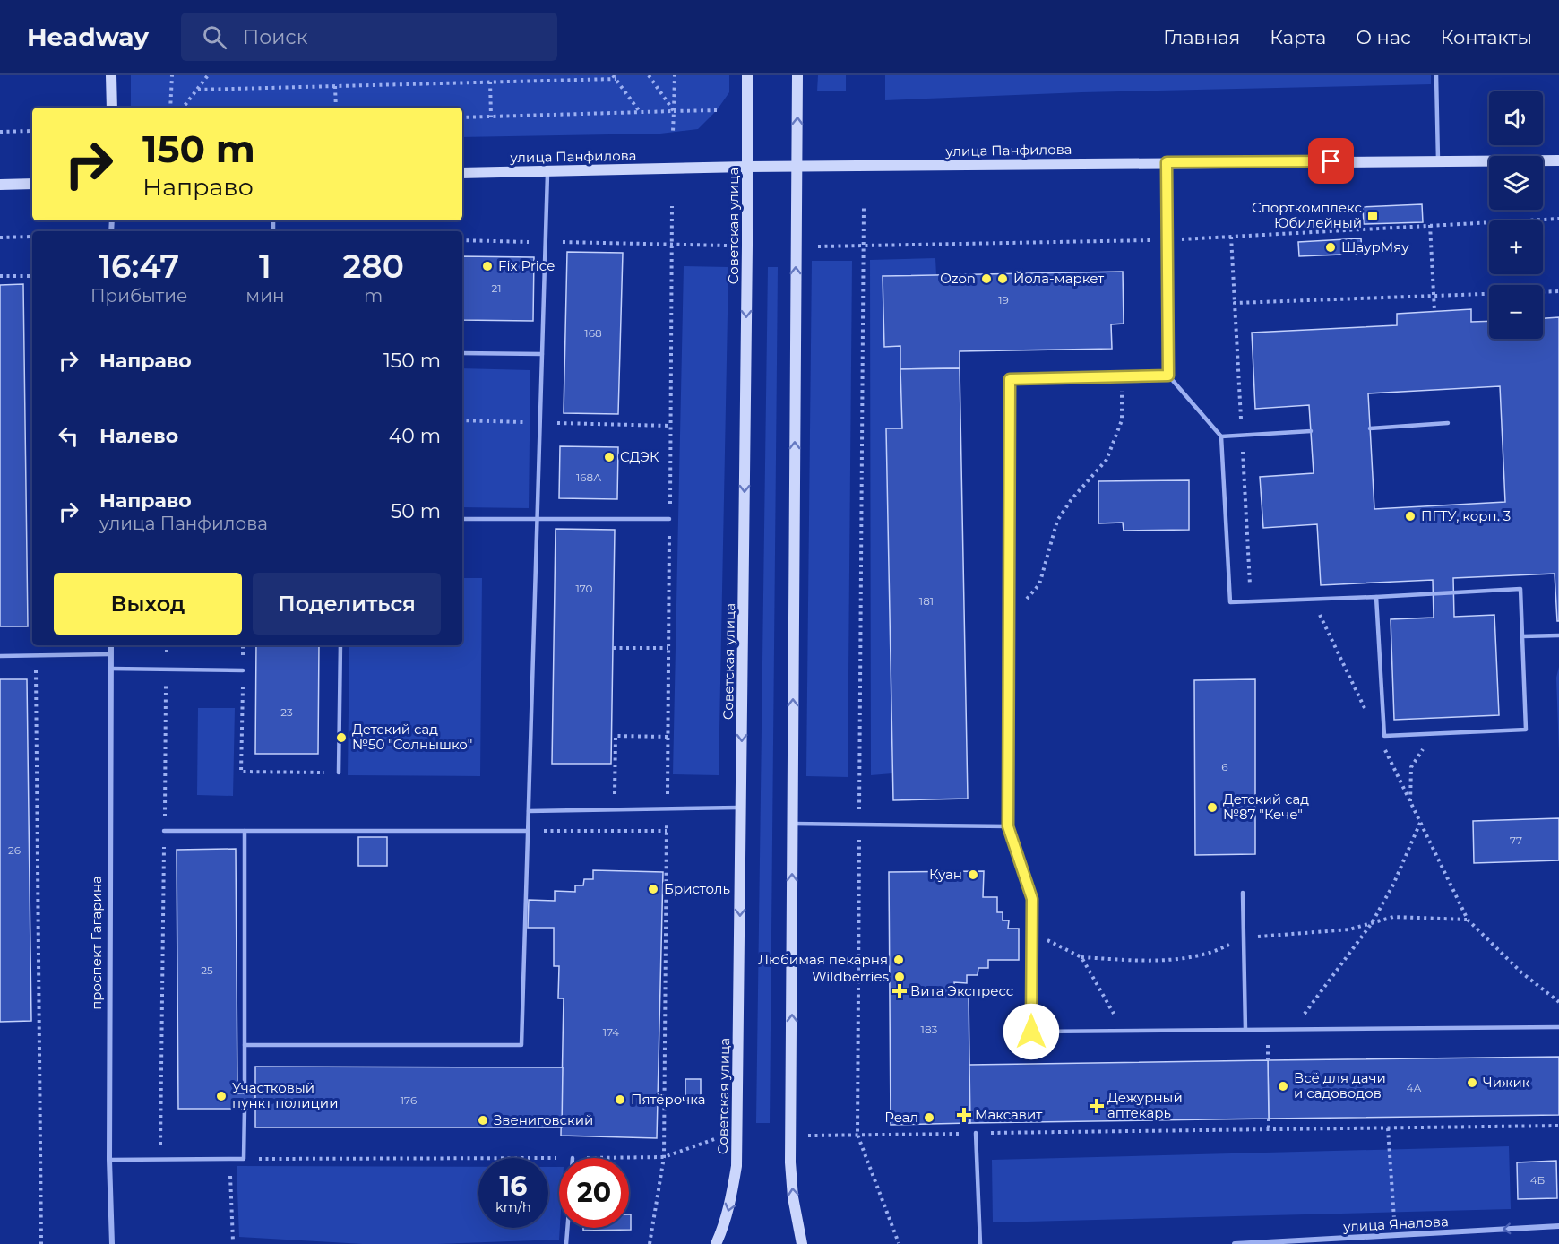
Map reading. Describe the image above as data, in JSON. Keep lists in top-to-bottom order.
{
  "streets": {
    "main road": ["улица Панфилова", "Советская улица"],
    "street": ["проспект Гагарина", "улица Яналова"]
  },
  "crossings": [
    ["улица Панфилова", "Советская улица"]
  ],
  "one_way": ["улица Яналова"],
  "places": {
    "transit": ["Спорткомплекс Юбилейный"],
    "other": [
      "ШаурМяу",
      "Fix Price",
      "Ozon",
      "Йола-маркет",
      "СДЭК",
      "ПГТУ, корп. 3",
      "Детский сад №50 \"Солнышко\"",
      "Детский сад №87 \"Кече\"",
      "Куан",
      "Бристоль",
      "Любимая пекарня",
      "Wildberries",
      "Чижик",
      "Всё для дачи и садоводов",
      "Участковый пункт полиции",
      "Пятёрочка",
      "Реал",
      "Звениговский"
    ],
    "health": ["Вита Экспресс", "Дежурный аптекарь", "Максавит"]
  },
  "house_numbers": [
    "21",
    "19",
    "168",
    "168А",
    "170",
    "181",
    "23",
    "6",
    "77",
    "26",
    "25",
    "183",
    "174",
    "4А",
    "176",
    "4Б"
  ],
  "page": {
    "header": "Headway",
    "search": "Поиск",
    "nav": [
      "Главная",
      "Карта",
      "О нас",
      "Контакты"
    ],
    "map_buttons": ["+", "−"],
    "turn": ["150 m", "Направо"],
    "eta": [
      "16:47",
      "Прибытие",
      "1",
      "мин",
      "280",
      "m"
    ],
    "list": [
      {
        "name": "Направо",
        "value": "150 m"
      },
      {
        "name": "Налево",
        "value": "40 m"
      },
      {
        "name": "Направо",
        "note": "улица Панфилова",
        "value": "50 m"
      }
    ],
    "buttons": ["Выход", "Поделиться"],
    "speed": "16 km/h",
    "limit": "20"
  }
}
